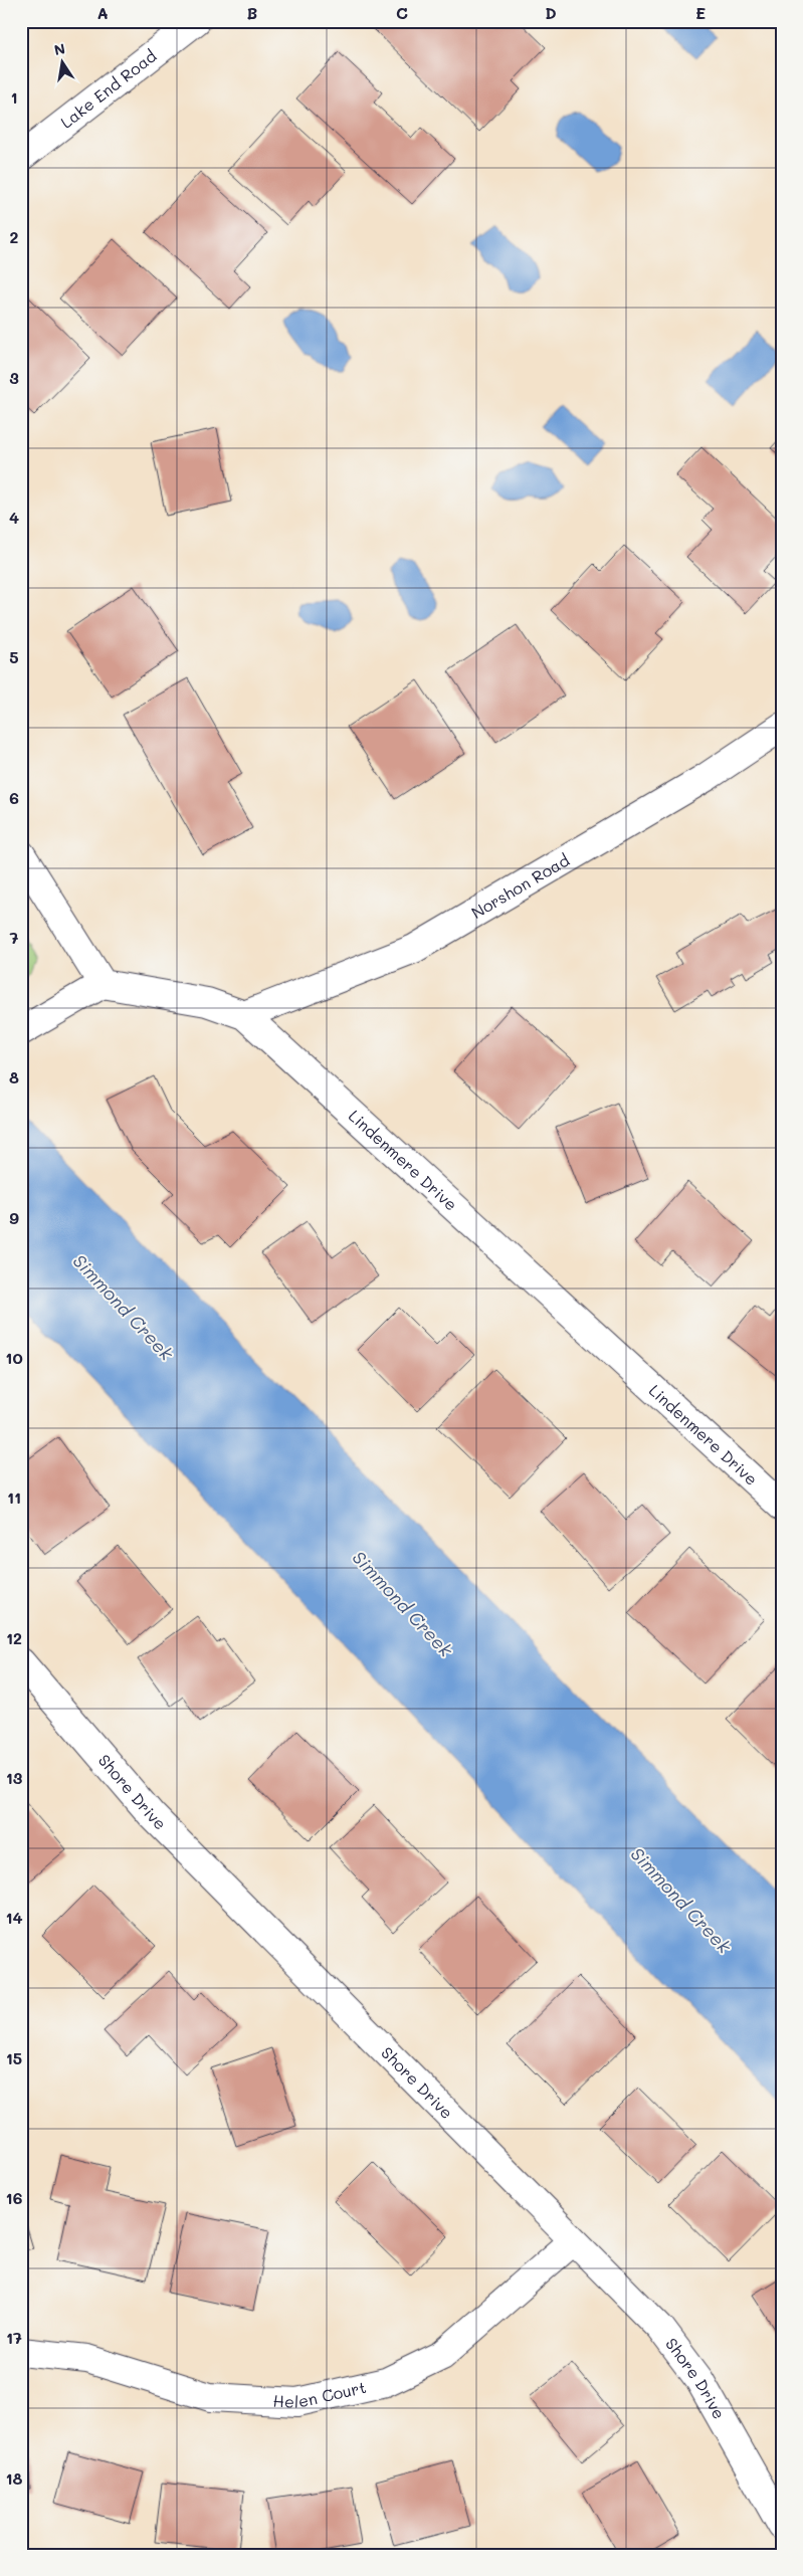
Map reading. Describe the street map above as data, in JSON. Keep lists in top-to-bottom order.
{
  "streets": {
    "street": [
      "Lake End Road",
      "Norshon Road",
      "Lindenmere Drive",
      "Shore Drive",
      "Helen Court"
    ]
  },
  "crossings": [
    ["Norshon Road", "Lindenmere Drive"],
    ["Shore Drive", "Helen Court"]
  ],
  "water": ["Simmond Creek"],
  "north": "top",
  "grid": {
    "columns": [
      "A",
      "B",
      "C",
      "D",
      "E"
    ],
    "rows": [
      "1",
      "2",
      "3",
      "4",
      "5",
      "6",
      "7",
      "8",
      "9",
      "10",
      "11",
      "12",
      "13",
      "14",
      "15",
      "16",
      "17",
      "18"
    ]
  }
}
